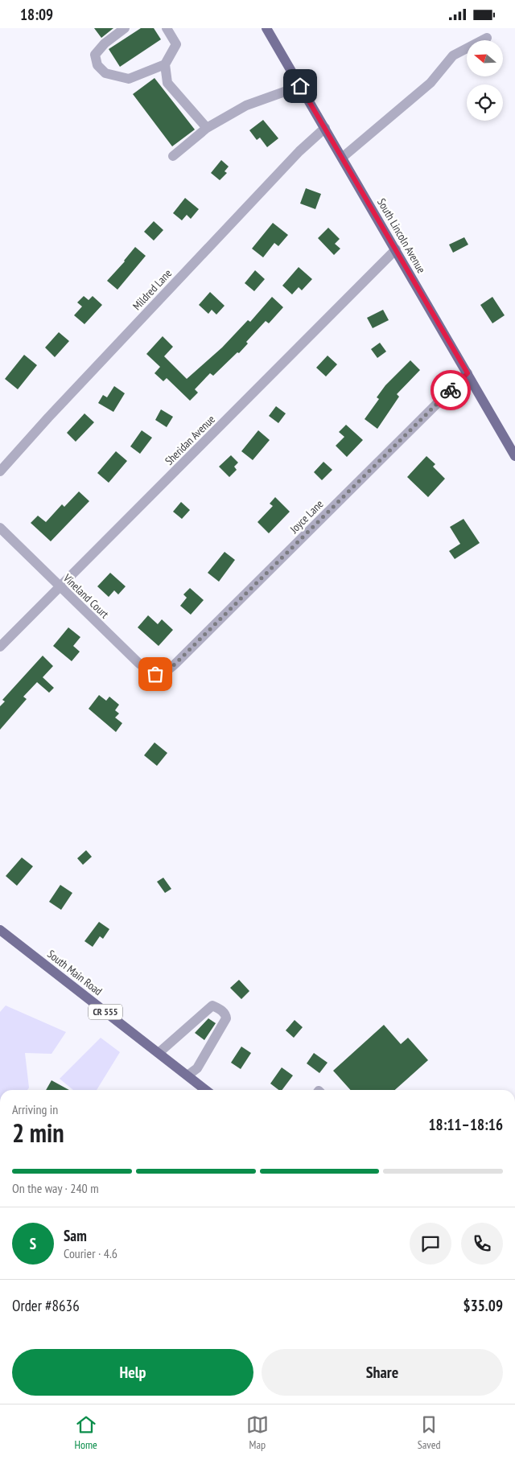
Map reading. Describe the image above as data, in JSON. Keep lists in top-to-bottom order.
{
  "streets": {
    "main road": ["South Lincoln Avenue", "South Main Road", "CR 555"],
    "street": [
      "Mildred Lane",
      "Sheridan Avenue",
      "Joyce Lane",
      "Vineland Court"
    ]
  },
  "crossings": [
    ["South Lincoln Avenue", "Mildred Lane"],
    ["South Lincoln Avenue", "Sheridan Avenue"],
    ["South Lincoln Avenue", "Joyce Lane"],
    ["Sheridan Avenue", "Vineland Court"],
    ["Joyce Lane", "Vineland Court"]
  ],
  "north": "left",
  "page": {
    "status": "18:09",
    "heading": ["2 min", "Arriving in", "18:11–18:16"],
    "panel": [
      "Sam",
      "Courier · 4.6",
      "Order #8636",
      "$35.09"
    ],
    "bar": "On the way · 240 m",
    "round": "S",
    "buttons": ["Help", "Share"],
    "tabs": ["Home", "Map", "Saved"]
  }
}
